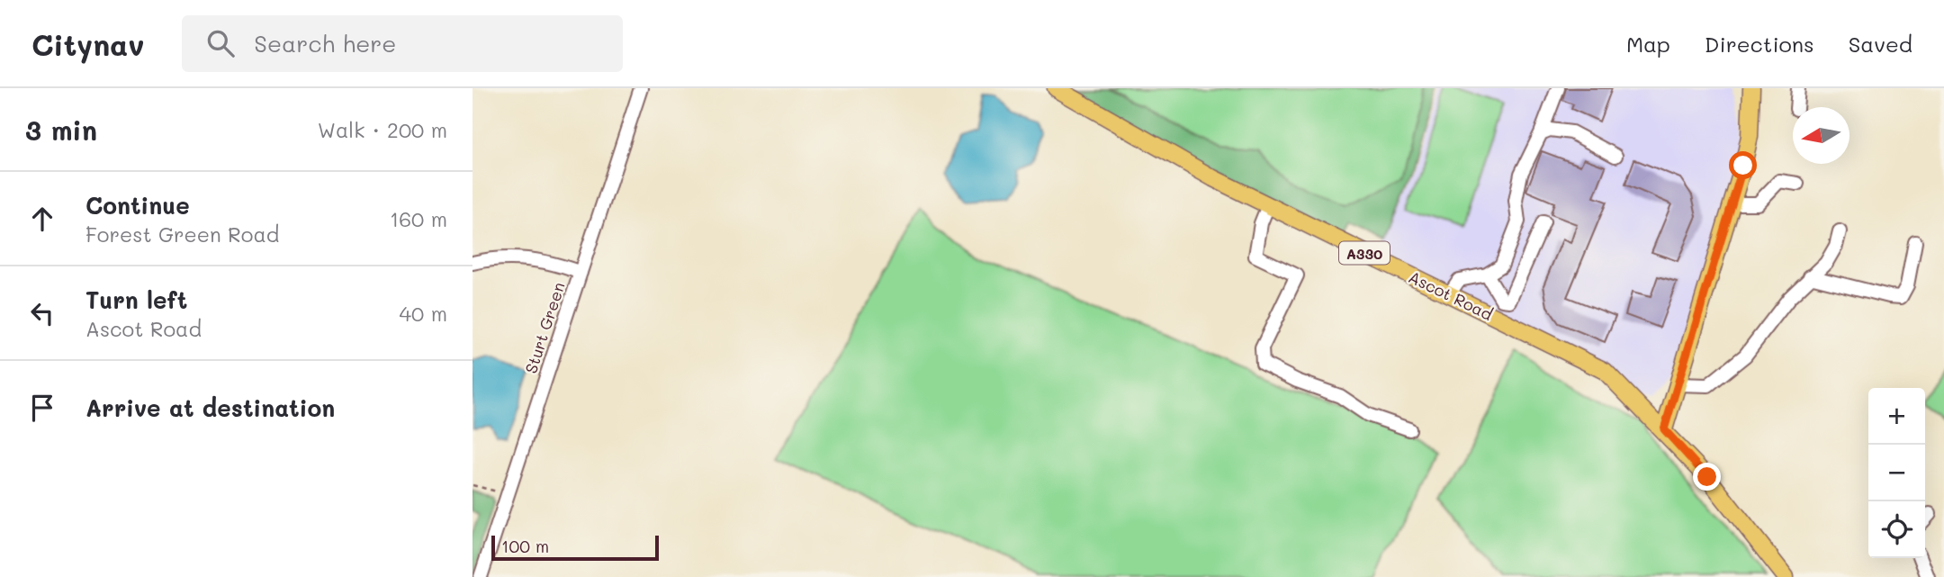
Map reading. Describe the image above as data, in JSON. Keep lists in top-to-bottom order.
{
  "streets": {
    "main road": ["A330", "Ascot Road"],
    "street": ["Sturt Green"]
  },
  "scale_bar": "100 m",
  "north": "left",
  "page": {
    "header": "Citynav",
    "search": "Search here",
    "nav": ["Map", "Directions", "Saved"],
    "heading": ["3 min", "Walk · 200 m"],
    "list": [
      ["Continue", "Forest Green Road", "160 m"],
      ["Turn left", "Ascot Road", "40 m"],
      "Arrive at destination"
    ],
    "map_buttons": ["+", "−"],
    "scale": "100 m"
  }
}
